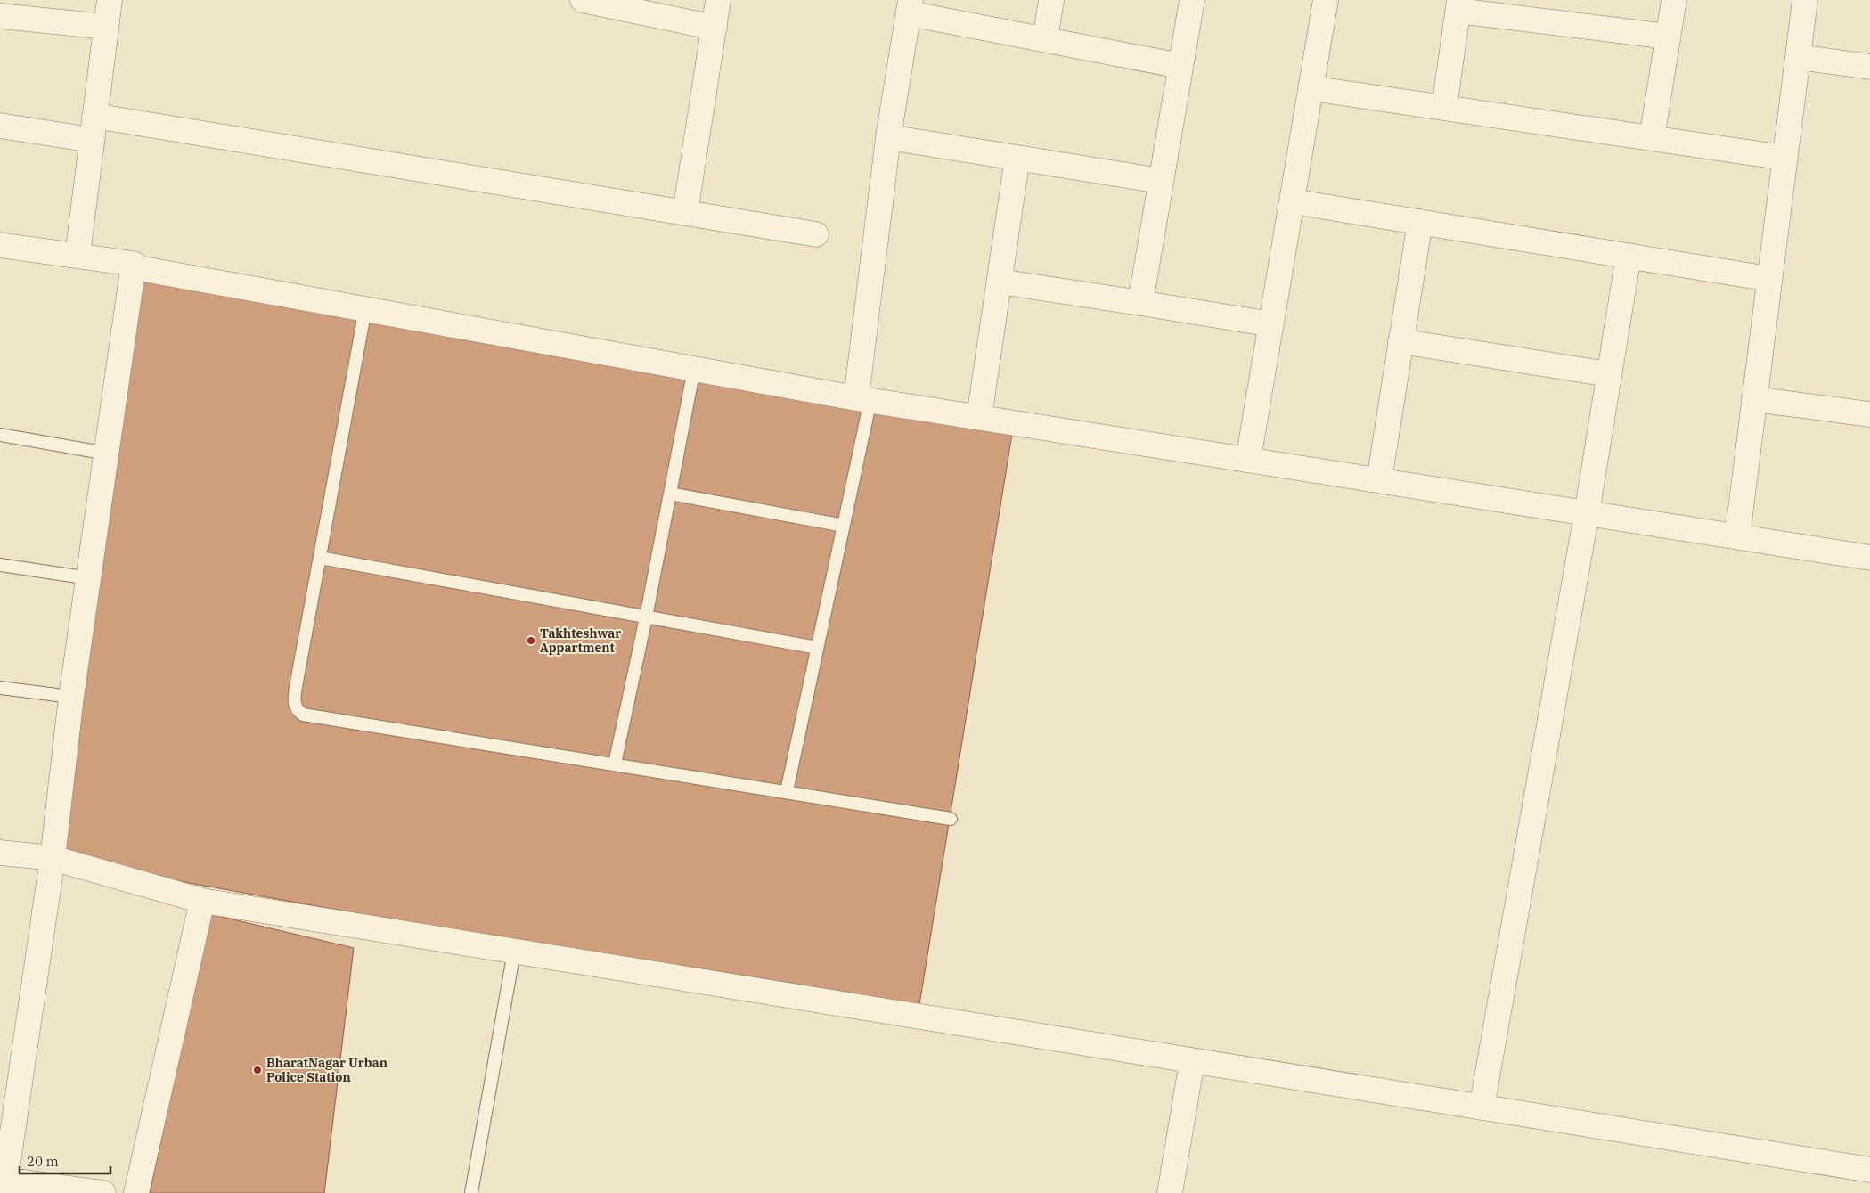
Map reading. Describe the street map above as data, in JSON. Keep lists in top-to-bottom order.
{
  "places": ["Takhteshwar Appartment", "BharatNagar Urban Police Station"],
  "scale_bar": "20 m"
}
